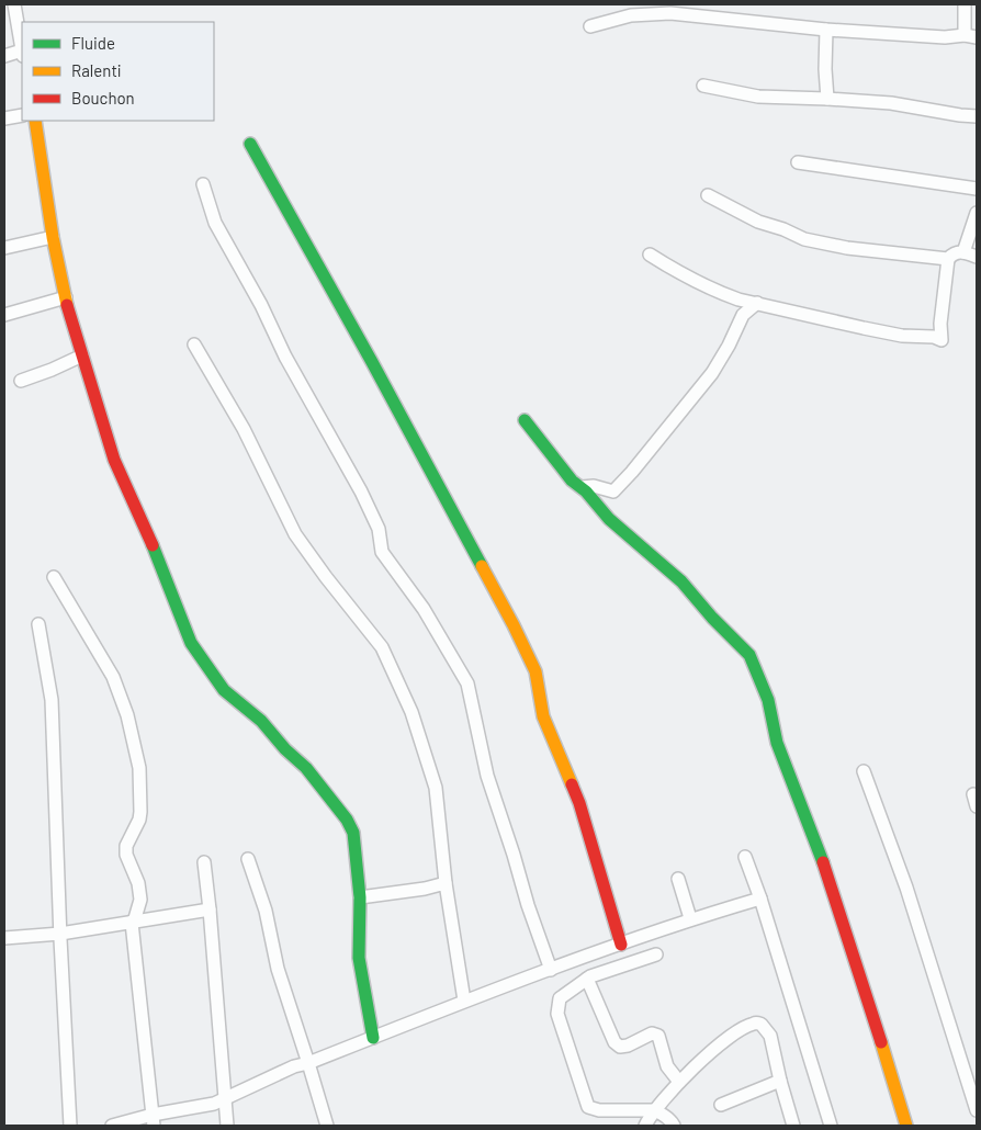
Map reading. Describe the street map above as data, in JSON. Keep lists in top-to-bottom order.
{
  "legend": ["Fluide", "Ralenti", "Bouchon"]
}
